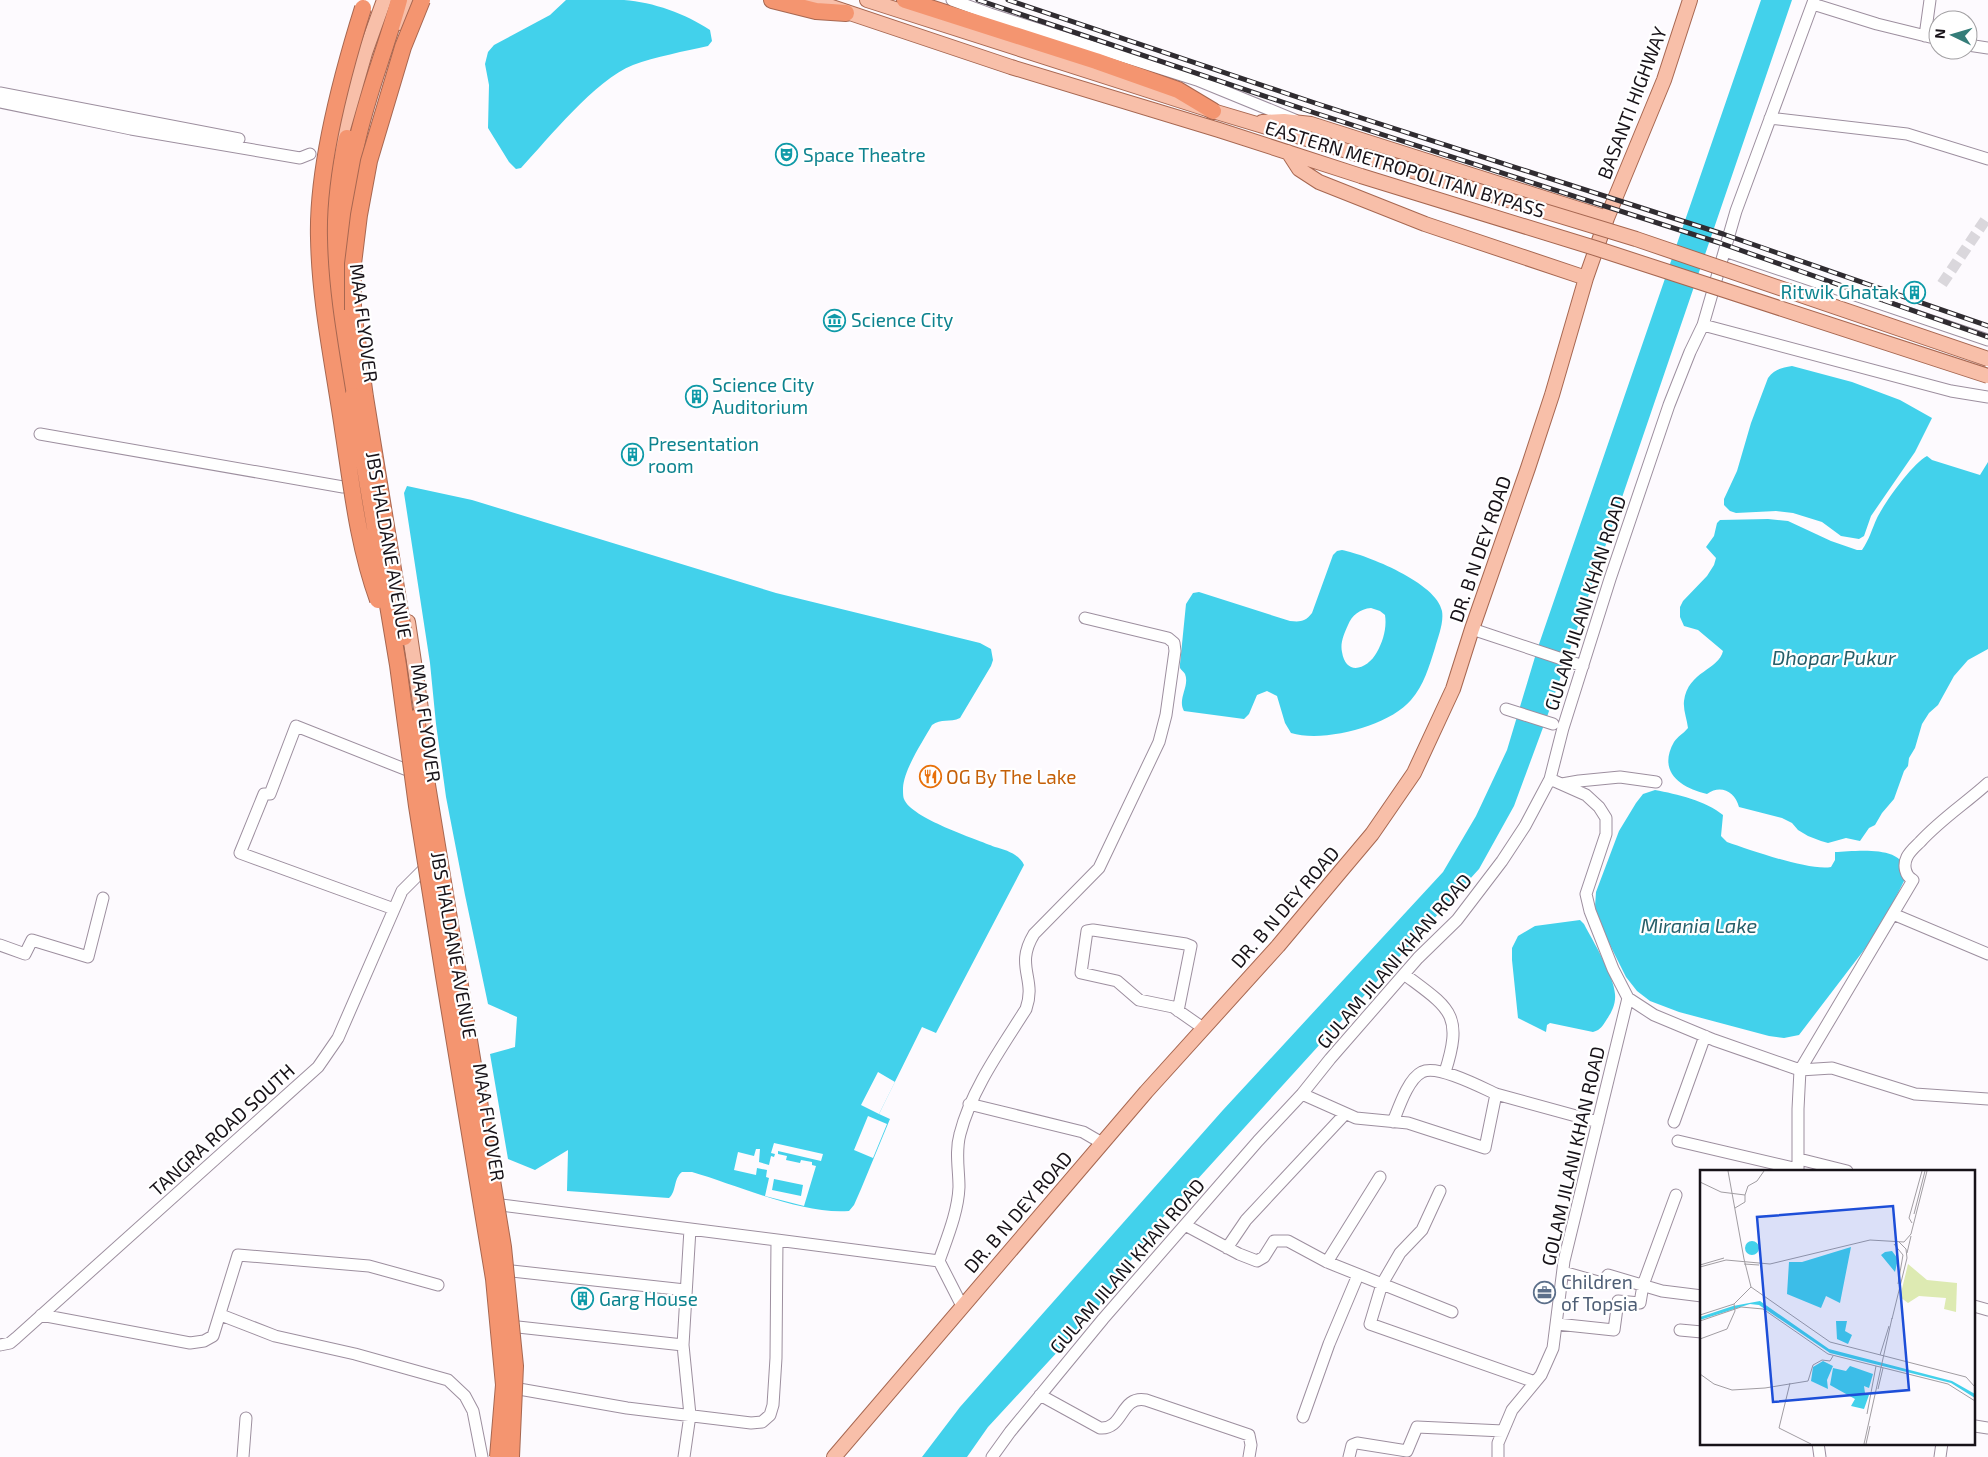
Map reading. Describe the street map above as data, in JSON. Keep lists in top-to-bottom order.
{
  "streets": {
    "highway": ["MAA FLYOVER"],
    "main road": [
      "BASANTI HIGHWAY",
      "EASTERN METROPOLITAN BYPASS",
      "JBS HALDANE AVENUE",
      "DR. B N DEY ROAD"
    ],
    "street": ["GULAM JILANI KHAN ROAD", "TANGRA ROAD SOUTH", "GOLAM JILANI KHAN ROAD"]
  },
  "crossings": [
    ["BASANTI HIGHWAY", "DR. B N DEY ROAD"],
    ["JBS HALDANE AVENUE", "TANGRA ROAD SOUTH"]
  ],
  "water": ["Dhopar Pukur", "Mirania Lake"],
  "places": {
    "theatre": ["Space Theatre"],
    "building": [
      "Ritwik Ghatak",
      "Science City Auditorium",
      "Presentation room",
      "Garg House"
    ],
    "museum": ["Science City"],
    "restaurant": ["OG By The Lake"],
    "office": ["Children of Topsia"]
  },
  "north": "left"
}
